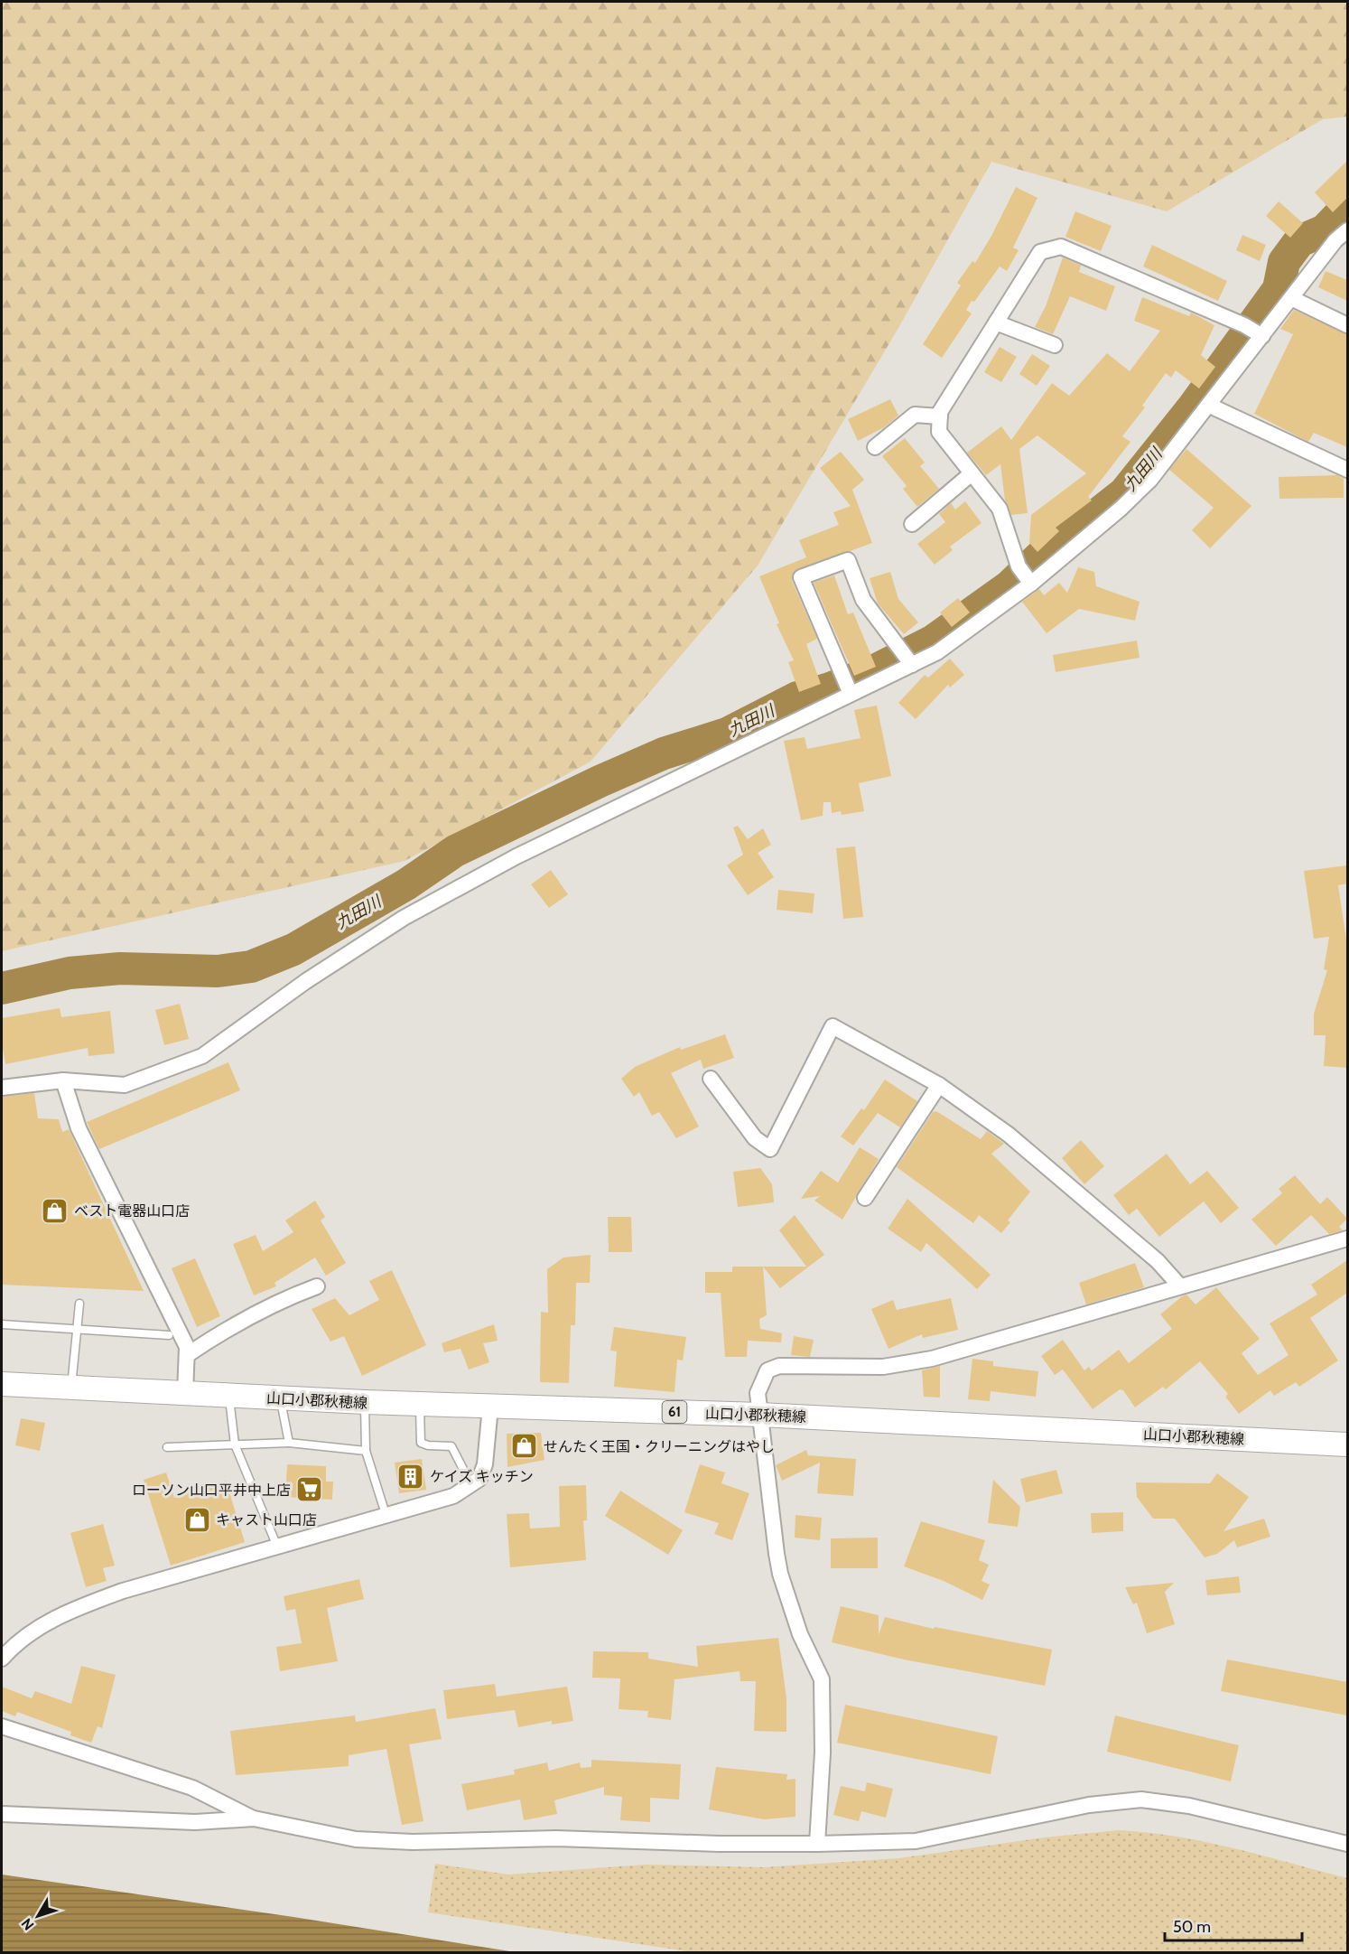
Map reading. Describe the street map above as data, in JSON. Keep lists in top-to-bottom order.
{
  "streets": {
    "main road": ["山口小郡秋穂線", "61"]
  },
  "water": ["九田川"],
  "places": {
    "shop": ["ベスト電器山口店", "せんたく王国・クリーニングはやし", "キャスト山口店"],
    "building": ["ケイズ キッチン"],
    "supermarket": ["ローソン山口平井中上店"]
  },
  "scale_bar": "50 m",
  "north": "bottom left"
}
